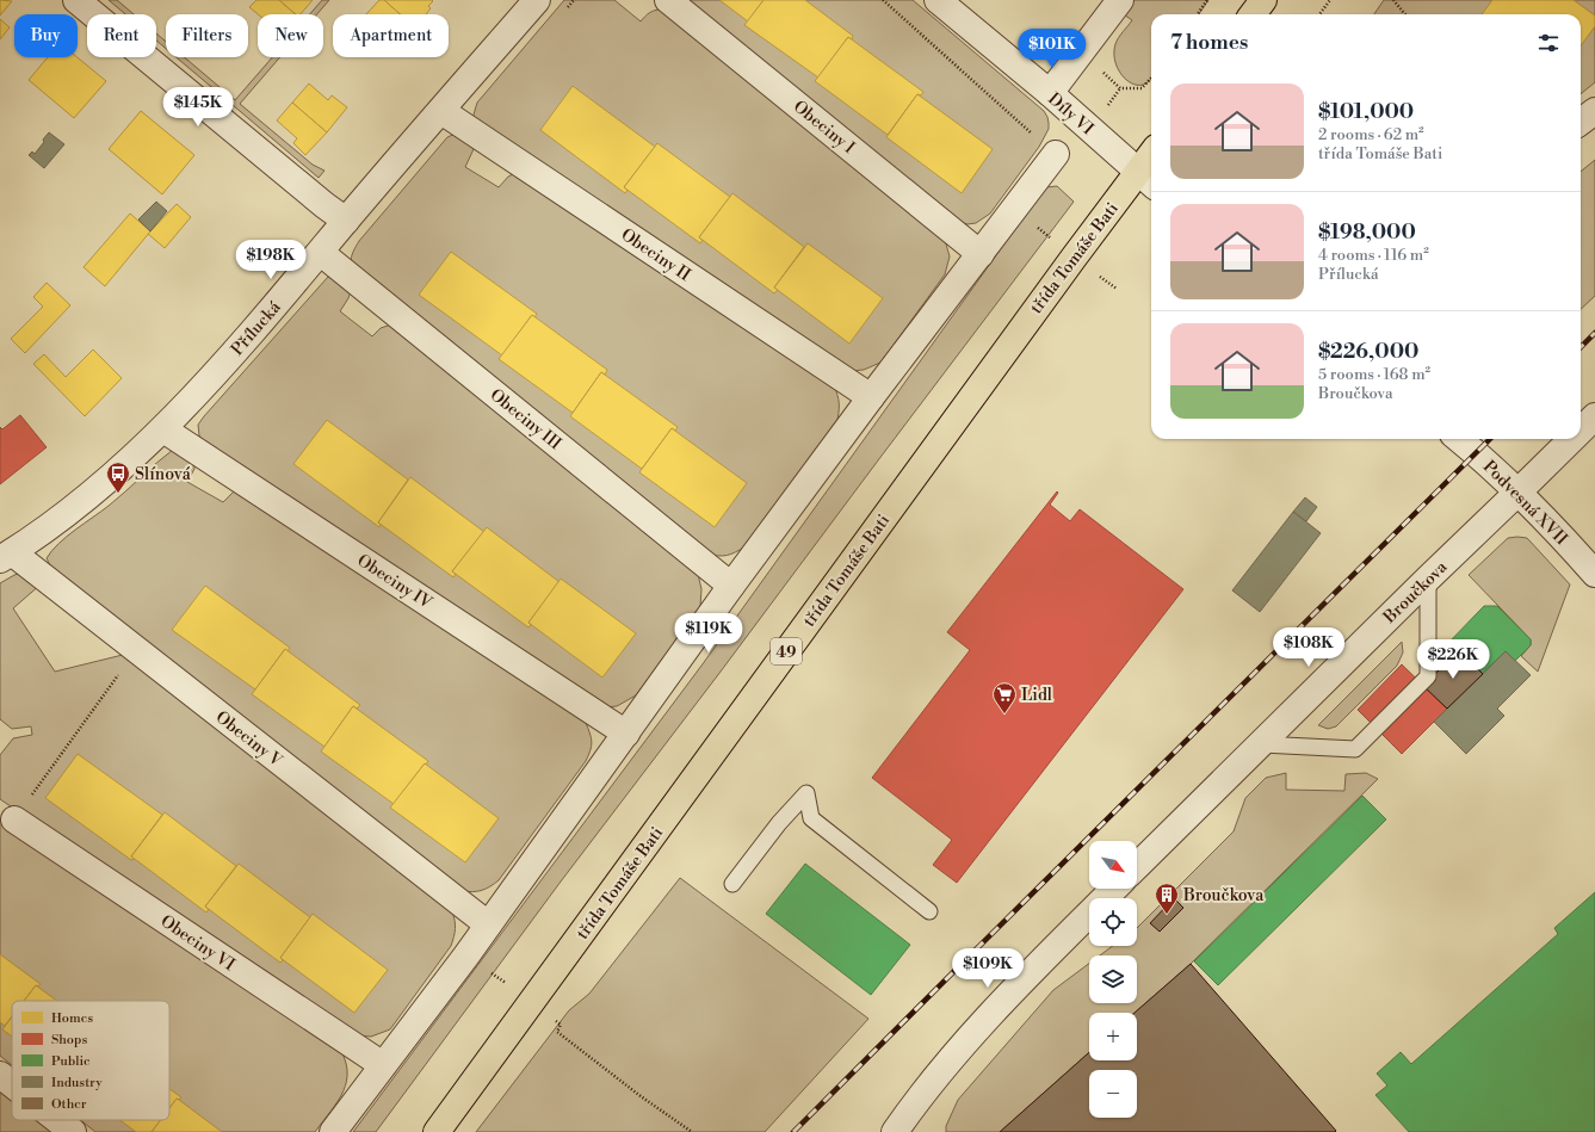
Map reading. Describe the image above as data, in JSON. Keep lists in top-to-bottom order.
{
  "streets": {
    "main road": ["třída Tomáše Bati", "49"],
    "street": [
      "Díly VI",
      "Obeciny I",
      "Obeciny II",
      "Přílucká",
      "Obeciny III",
      "Podvesná XVII",
      "Obeciny IV",
      "Broučkova",
      "Obeciny V",
      "Obeciny VI"
    ]
  },
  "crossings": [
    ["Díly VI", "třída Tomáše Bati"],
    ["Obeciny II", "Přílucká"],
    ["Přílucká", "Obeciny III"],
    ["Přílucká", "Obeciny IV"],
    ["Přílucká", "Obeciny V"],
    ["Podvesná XVII", "Broučkova"]
  ],
  "places": {
    "bus stop": ["Slínová"],
    "supermarket": ["Lidl"],
    "building": ["Broučkova"]
  },
  "legend": [
    "Homes",
    "Shops",
    "Public",
    "Industry",
    "Other"
  ],
  "north": "bottom right",
  "page": {
    "chip": [
      "Buy",
      "Rent",
      "Filters",
      "New",
      "Apartment"
    ],
    "heading": "7 homes",
    "price": [
      "$101K",
      "$145K",
      "$198K",
      "$119K",
      "$108K",
      "$226K",
      "$109K"
    ],
    "list": [
      {
        "name": "$101,000",
        "note": "2 rooms · 62 m² · třída Tomáše Bati"
      },
      {
        "name": "$198,000",
        "note": "4 rooms · 116 m² · Přílucká"
      },
      {
        "name": "$226,000",
        "note": "5 rooms · 168 m² · Broučkova"
      }
    ],
    "map_buttons": ["+", "−"]
  }
}
